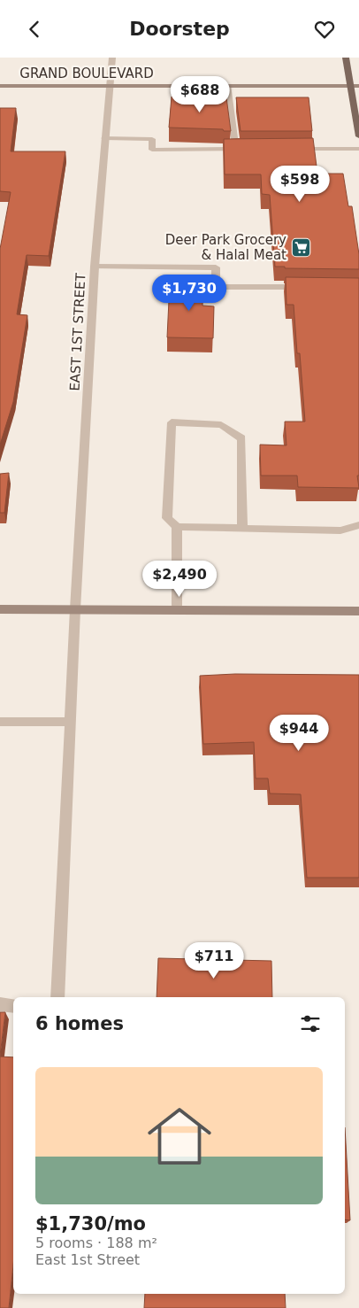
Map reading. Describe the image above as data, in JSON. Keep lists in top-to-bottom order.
{
  "streets": {
    "street": ["GRAND BOULEVARD", "EAST 1ST STREET"]
  },
  "crossings": [
    ["GRAND BOULEVARD", "EAST 1ST STREET"]
  ],
  "places": {
    "supermarket": ["Deer Park Grocery & Halal Meat"]
  },
  "page": {
    "header": "Doorstep",
    "price": [
      "$688",
      "$598",
      "$1,730",
      "$2,490",
      "$944",
      "$711"
    ],
    "heading": "6 homes",
    "list": [
      {
        "name": "$1,730/mo",
        "note": "5 rooms · 188 m² · East 1st Street"
      }
    ]
  }
}
